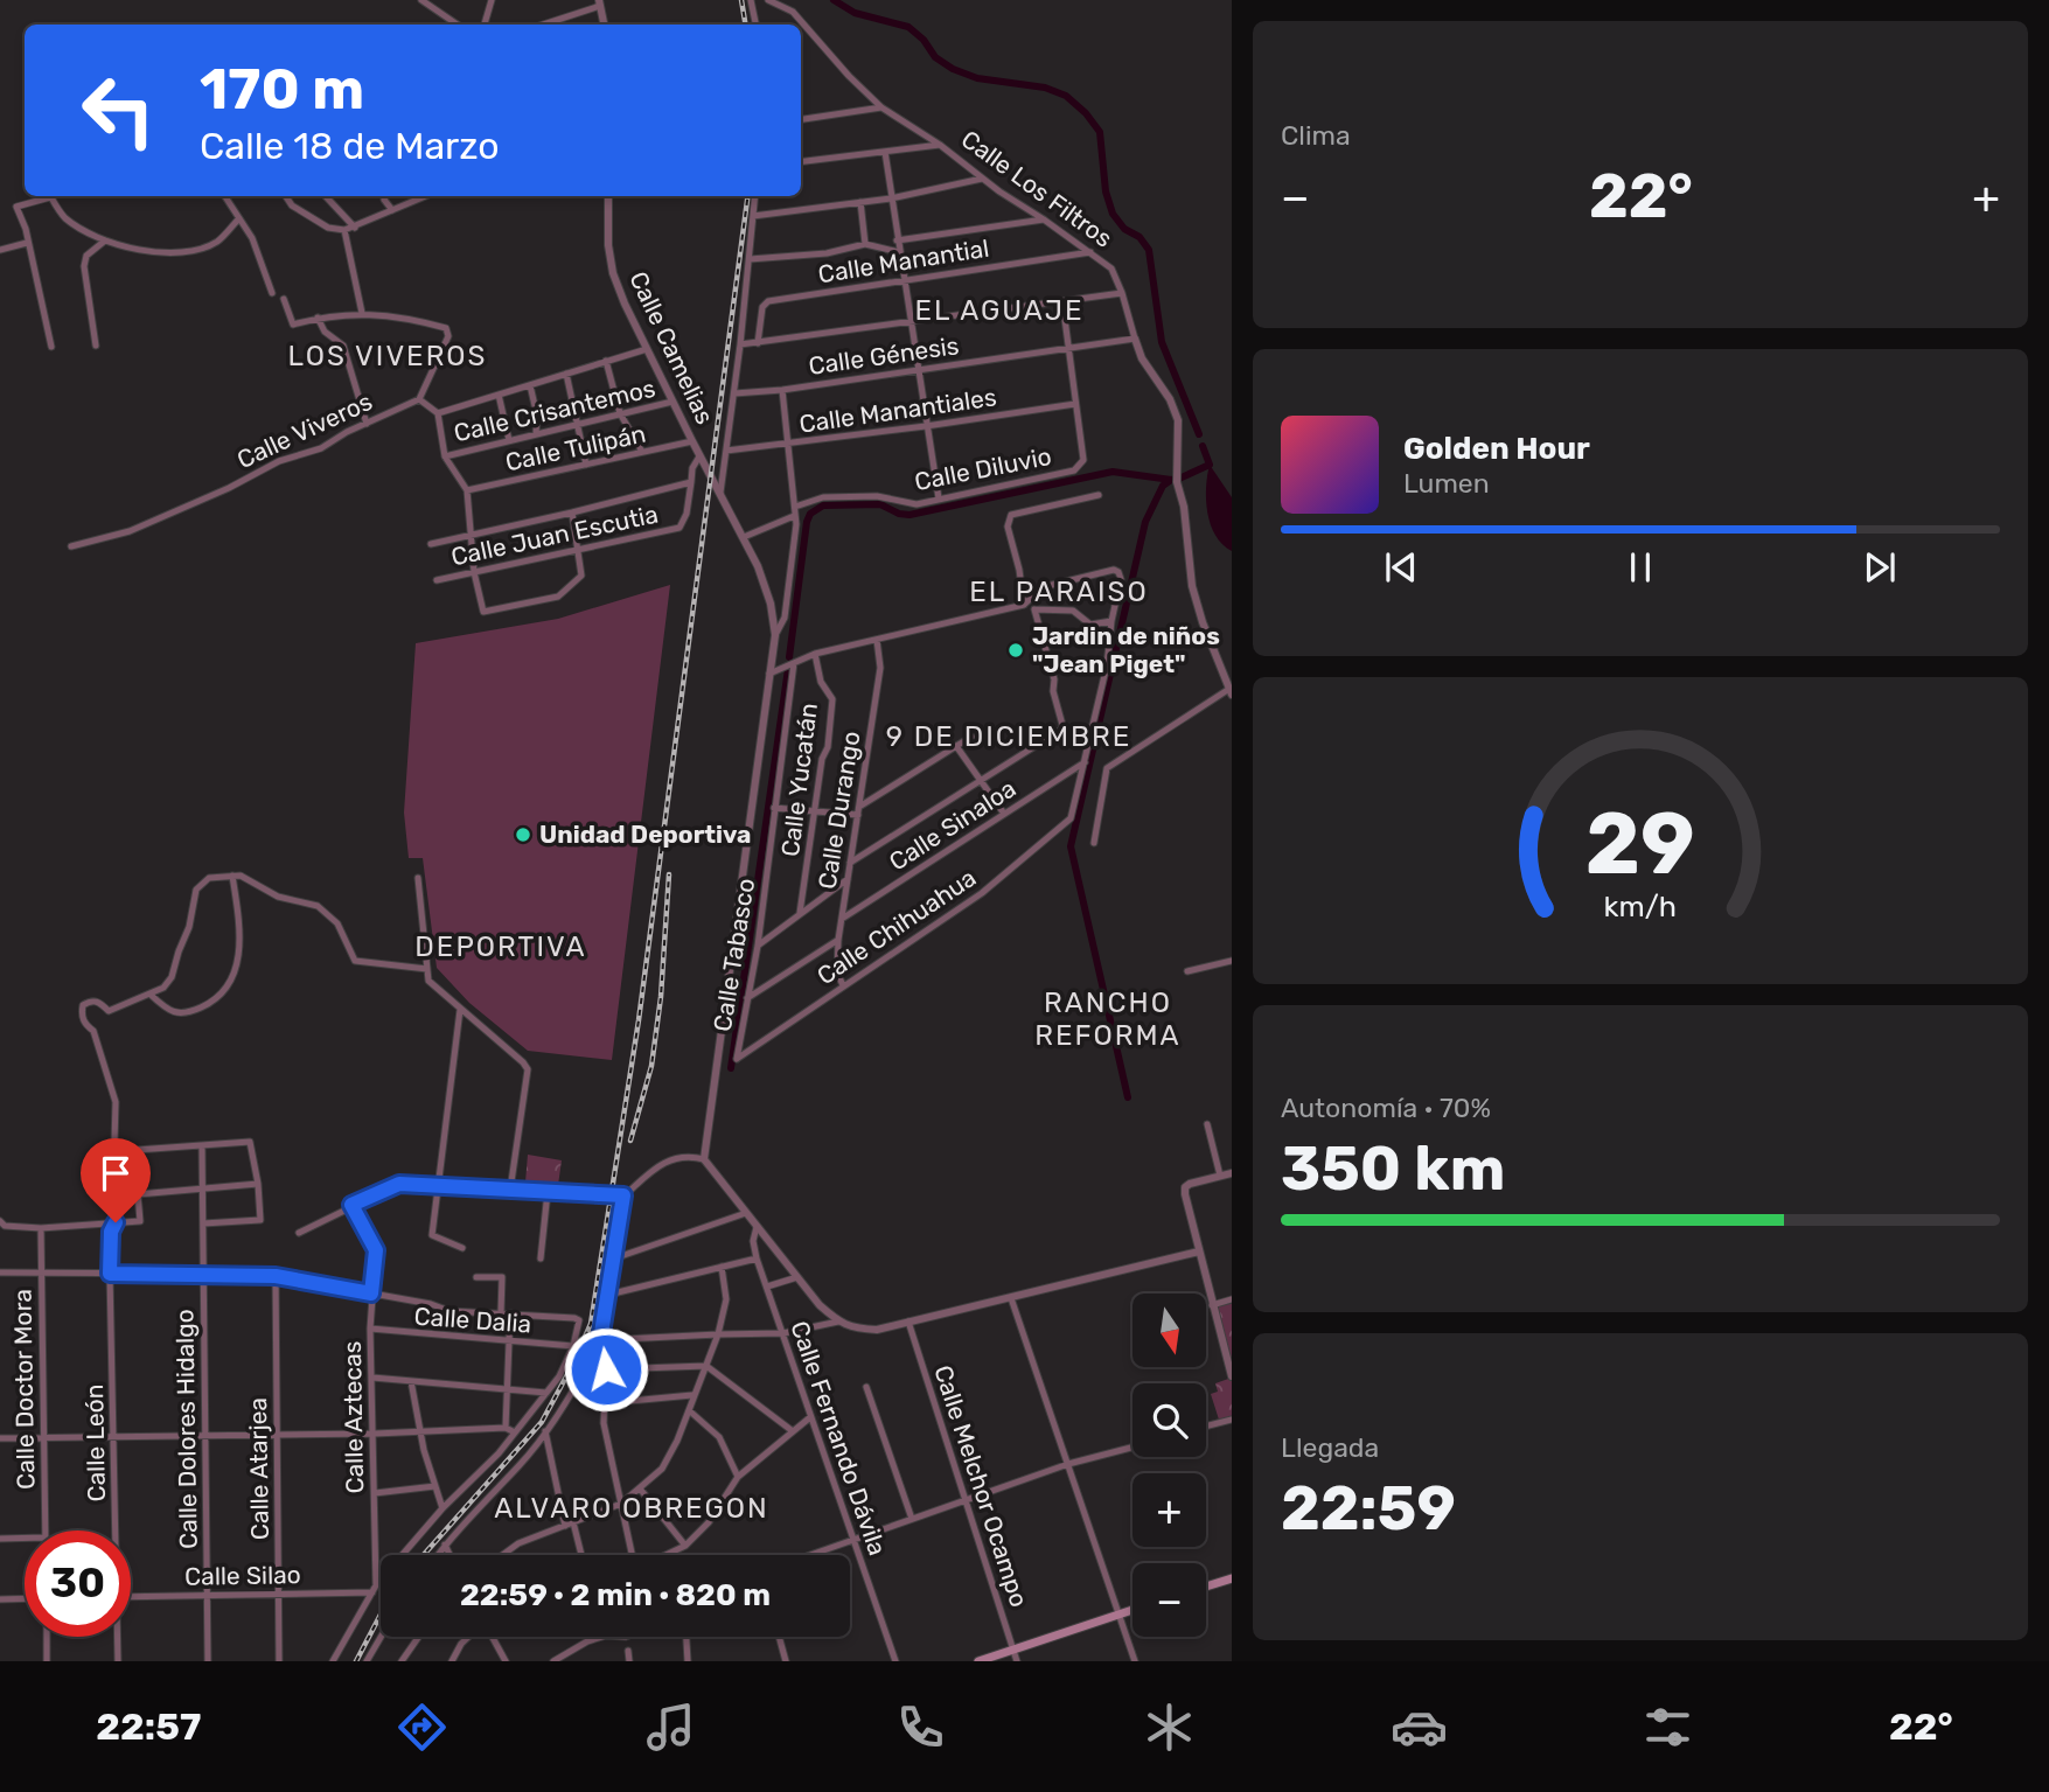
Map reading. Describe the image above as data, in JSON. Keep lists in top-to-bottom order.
{
  "streets": {
    "street": [
      "Calle Los Filtros",
      "Calle Manantial",
      "Calle Camelias",
      "Calle Génesis",
      "Calle Crisantemos",
      "Calle Manantiales",
      "Calle Viveros",
      "Calle Tulipán",
      "Calle Diluvio",
      "Calle Juan Escutia",
      "Calle Yucatán",
      "Calle Durango",
      "Calle Sinaloa",
      "Calle Chihuahua",
      "Calle Tabasco",
      "Calle Dalia",
      "Calle Doctor Mora",
      "Calle Aztecas",
      "Calle Dolores Hidalgo",
      "Calle Fernando Dávila",
      "Calle León",
      "Calle Atarjea",
      "Calle Melchor Ocampo",
      "Calle Silao"
    ]
  },
  "crossings": [
    ["Calle Los Filtros", "Calle Manantial"],
    ["Calle Los Filtros", "Calle Génesis"],
    ["Calle Camelias", "Calle Crisantemos"],
    ["Calle Camelias", "Calle Tulipán"],
    ["Calle Manantiales", "Calle Diluvio"],
    ["Calle Durango", "Calle Sinaloa"],
    ["Calle Durango", "Calle Chihuahua"],
    ["Calle Sinaloa", "Calle Chihuahua"],
    ["Calle Chihuahua", "Calle Tabasco"],
    ["Calle Dalia", "Calle Aztecas"],
    ["Calle Aztecas", "Calle Silao"],
    ["Calle Dolores Hidalgo", "Calle Silao"],
    ["Calle Atarjea", "Calle Silao"]
  ],
  "districts": [
    "EL AGUAJE",
    "LOS VIVEROS",
    "EL PARAISO",
    "9 DE DICIEMBRE",
    "DEPORTIVA",
    "RANCHO REFORMA",
    "ALVARO OBREGON"
  ],
  "places": ["Jardin de niños \"Jean Piget\"", "Unidad Deportiva"],
  "north": "bottom",
  "page": {
    "tile": [
      "Clima",
      ["Autonomía · 70%", "350 km"],
      ["Llegada", "22:59"]
    ],
    "turn": ["170 m", "Calle 18 de Marzo"],
    "heat": ["−", "22°", "+"],
    "song": ["Golden Hour", "Lumen"],
    "map_buttons": ["+", "−"],
    "limit": "30",
    "trip": "22:59 · 2 min · 820 m",
    "tabs": ["22:57", "22°"],
    "gauge": ["29", "km/h"]
  }
}
